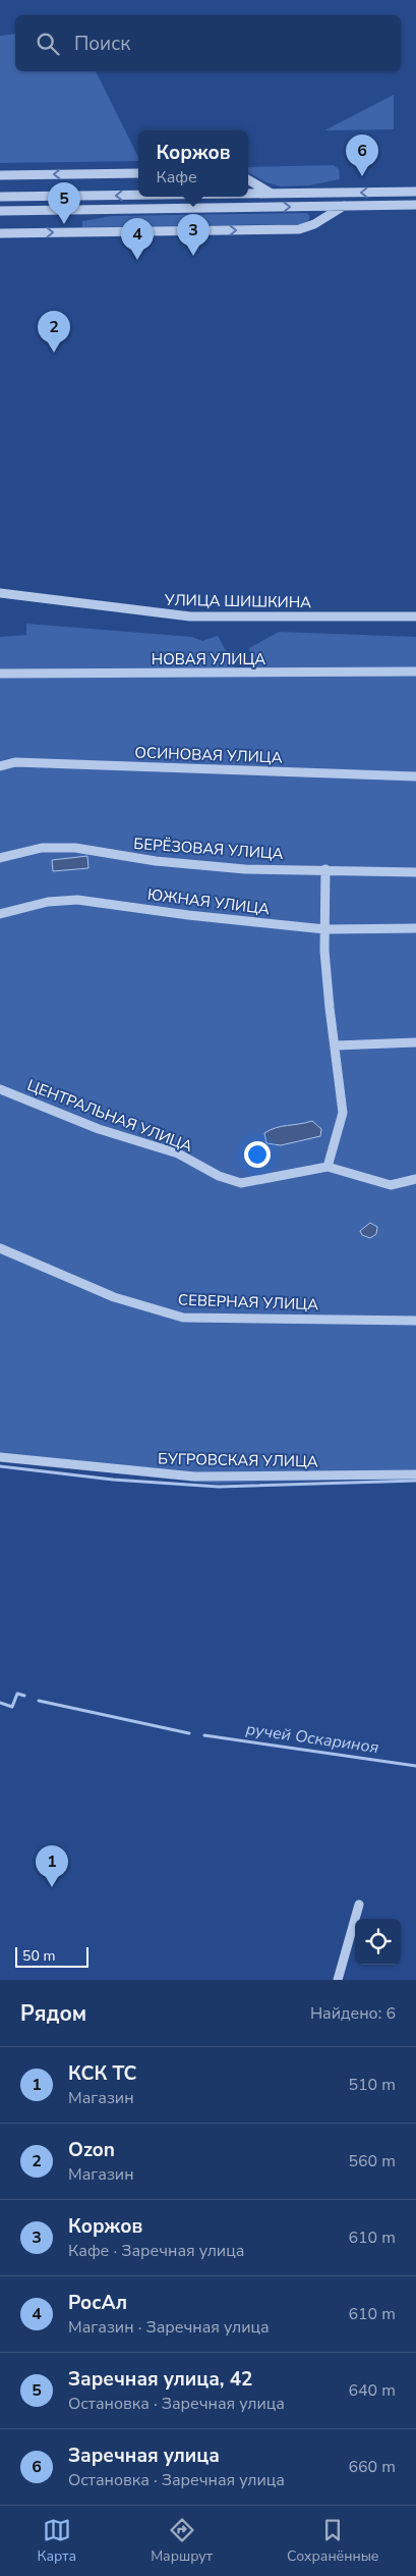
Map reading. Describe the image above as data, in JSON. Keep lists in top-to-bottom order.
{
  "streets": {
    "street": [
      "УЛИЦА ШИШКИНА",
      "НОВАЯ УЛИЦА",
      "ОСИНОВАЯ УЛИЦА",
      "БЕРЁЗОВАЯ УЛИЦА",
      "ЮЖНАЯ УЛИЦА",
      "ЦЕНТРАЛЬНАЯ УЛИЦА",
      "СЕВЕРНАЯ УЛИЦА",
      "БУГРОВСКАЯ УЛИЦА"
    ]
  },
  "water": ["ручей Оскариноя"],
  "scale_bar": "50 m",
  "page": {
    "search": "Поиск",
    "popup": ["Коржов", "Кафе"],
    "pins": [
      "6",
      "5",
      "3",
      "4",
      "2",
      "1"
    ],
    "scale": "50 m",
    "heading": ["Рядом", "Найдено: 6"],
    "list": [
      {
        "mark": "1",
        "name": "КСК ТС",
        "note": "Магазин",
        "value": "510 m"
      },
      {
        "mark": "2",
        "name": "Ozon",
        "note": "Магазин",
        "value": "560 m"
      },
      {
        "mark": "3",
        "name": "Коржов",
        "note": "Кафе · Заречная улица",
        "value": "610 m"
      },
      {
        "mark": "4",
        "name": "РосАл",
        "note": "Магазин · Заречная улица",
        "value": "610 m"
      },
      {
        "mark": "5",
        "name": "Заречная улица, 42",
        "note": "Остановка · Заречная улица",
        "value": "640 m"
      },
      {
        "mark": "6",
        "name": "Заречная улица",
        "note": "Остановка · Заречная улица",
        "value": "660 m"
      }
    ],
    "nav": ["Карта", "Маршрут", "Сохранённые"]
  }
}
